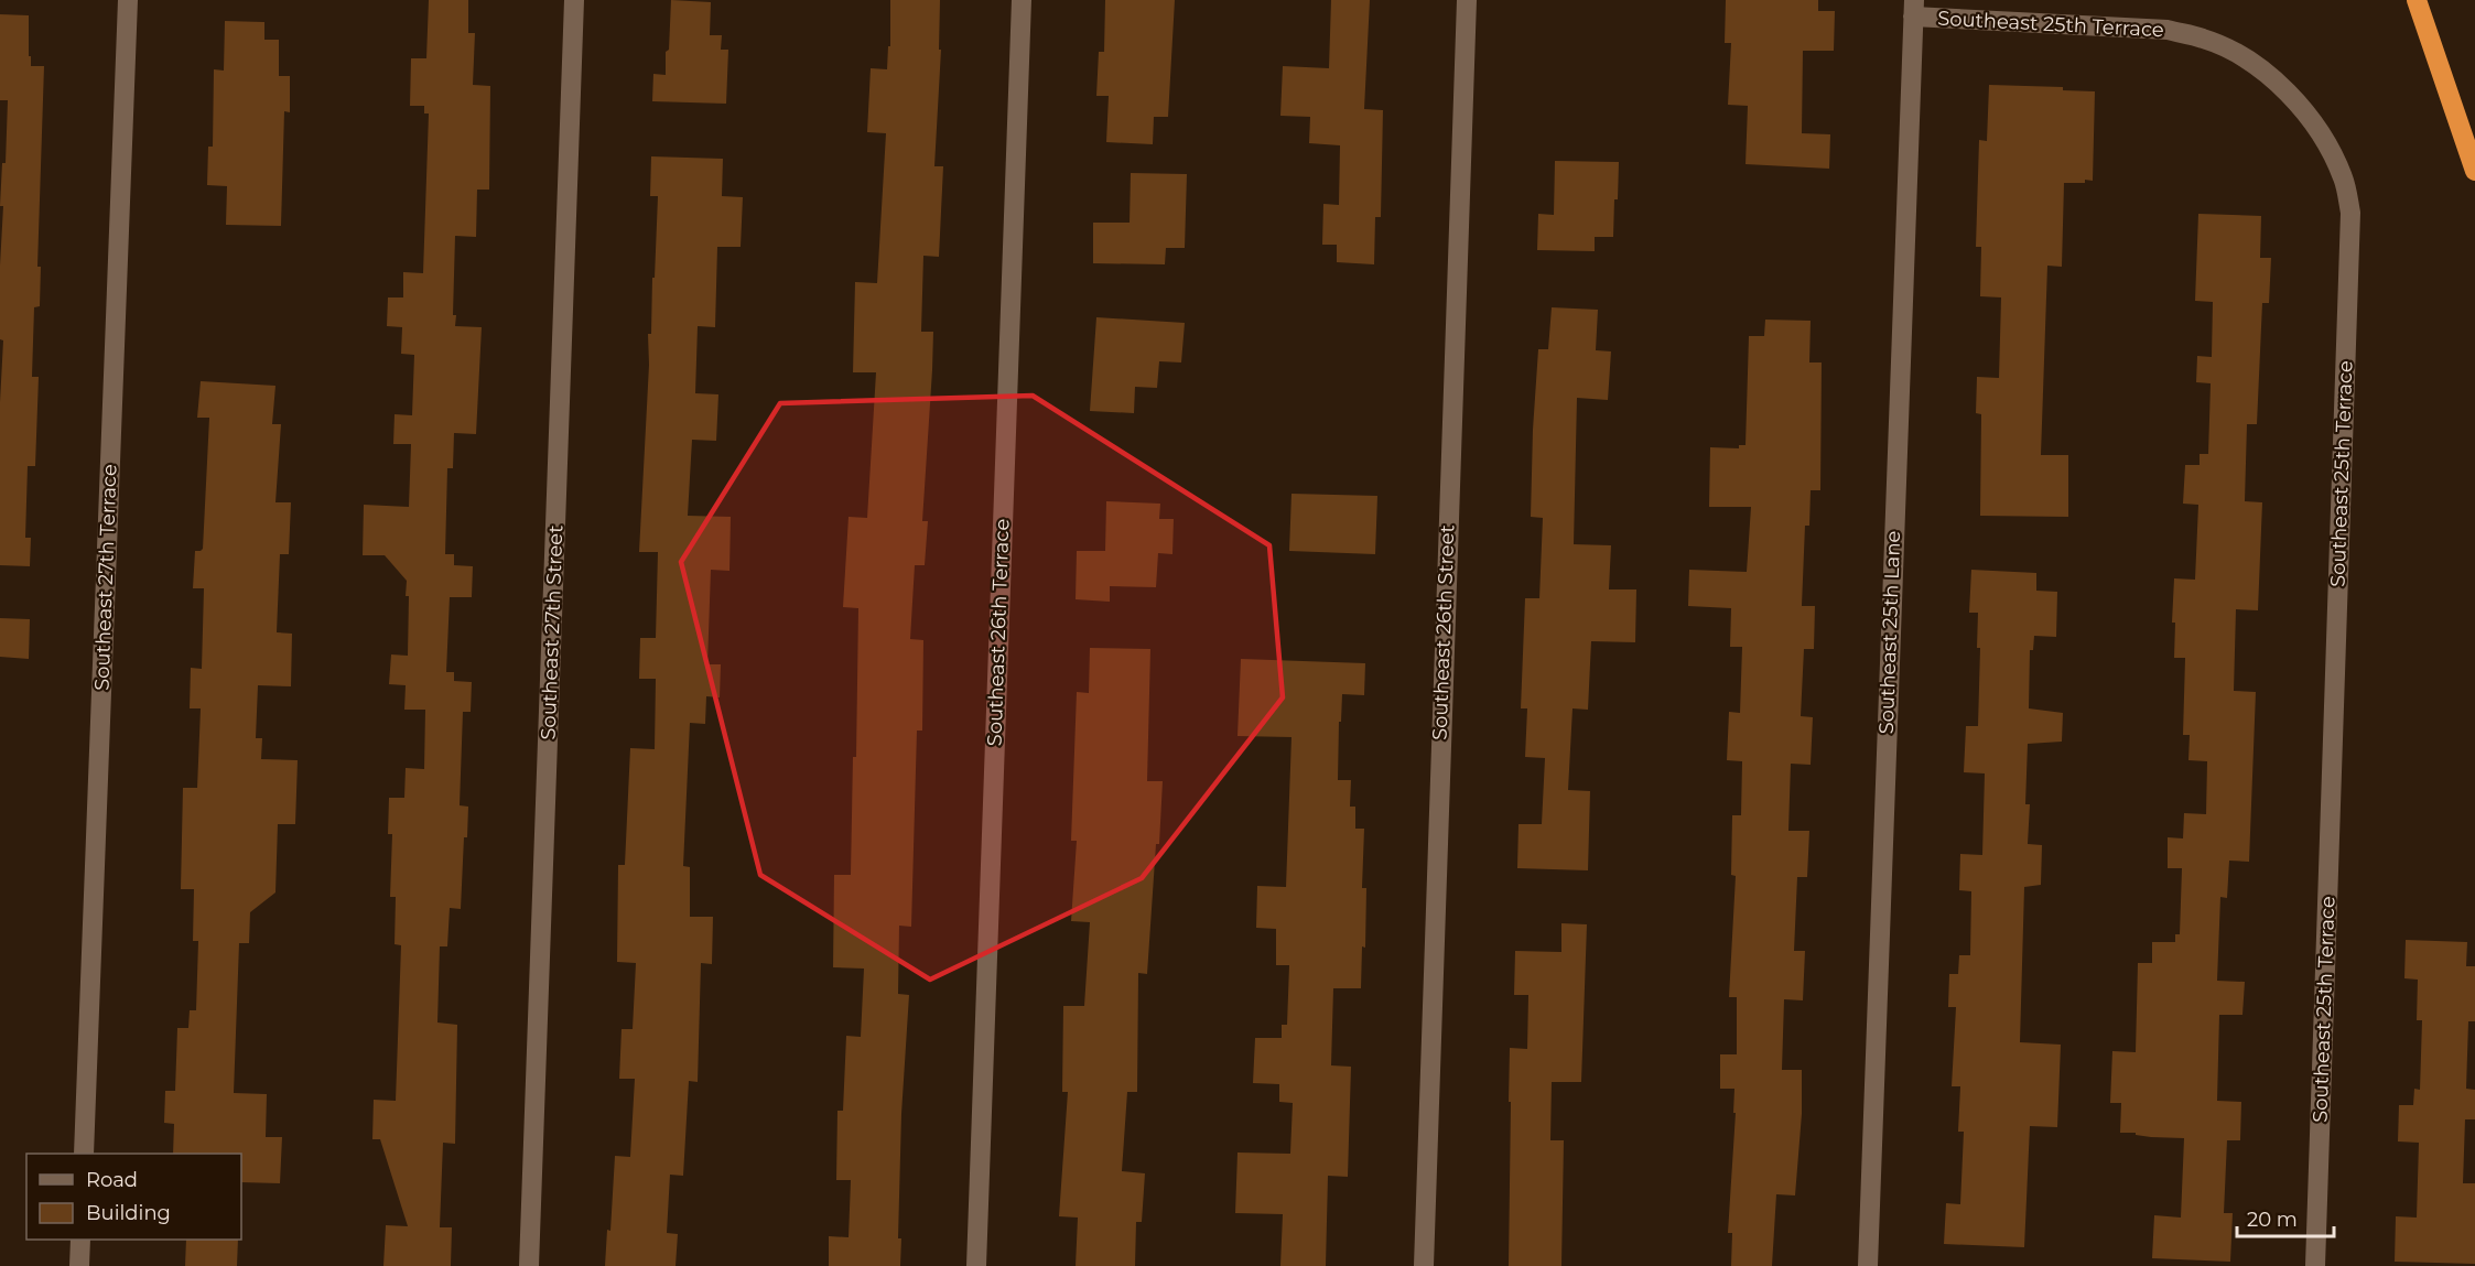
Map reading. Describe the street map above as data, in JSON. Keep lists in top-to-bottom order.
{
  "streets": {
    "street": [
      "Southeast 25th Terrace",
      "Southeast 27th Terrace",
      "Southeast 27th Street",
      "Southeast 26th Terrace",
      "Southeast 26th Street",
      "Southeast 25th Lane"
    ]
  },
  "crossings": [
    ["Southeast 25th Terrace", "Southeast 25th Lane"]
  ],
  "legend": ["Road", "Building"],
  "scale_bar": "20 m"
}
